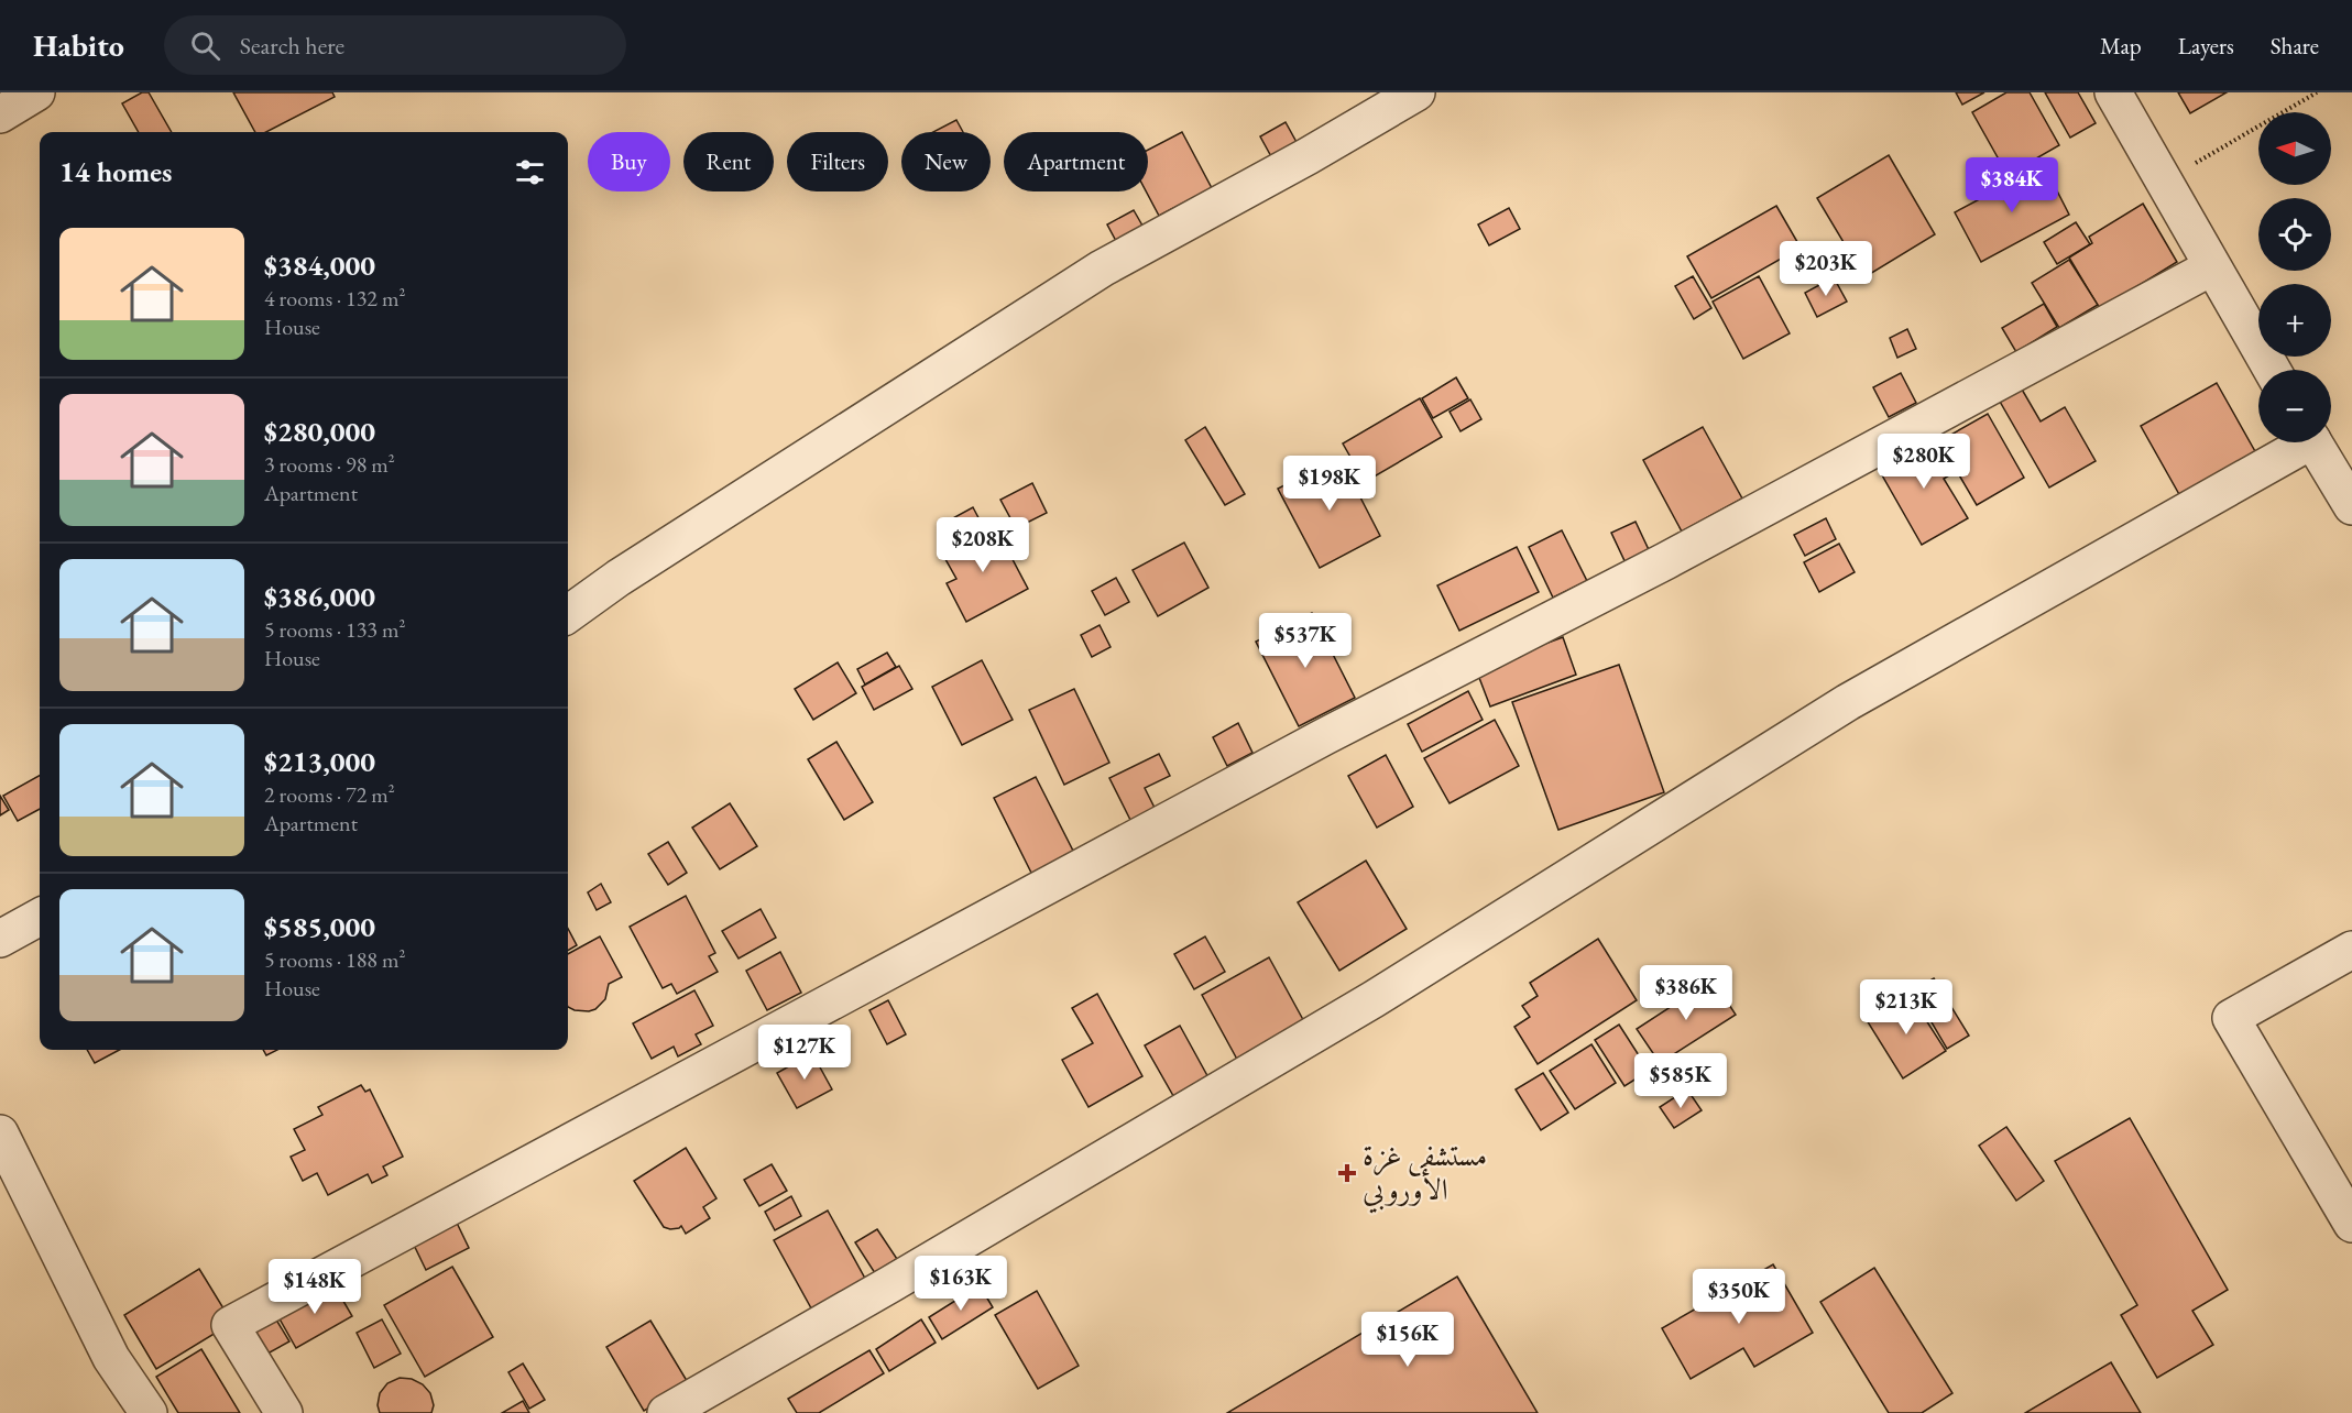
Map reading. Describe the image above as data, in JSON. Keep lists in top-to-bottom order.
{
  "places": {
    "health": ["مستشفى غزة الأوروبي"]
  },
  "north": "left",
  "page": {
    "header": "Habito",
    "search": "Search here",
    "nav": ["Map", "Layers", "Share"],
    "map_buttons": ["+", "−"],
    "chip": [
      "Buy",
      "Rent",
      "Filters",
      "New",
      "Apartment"
    ],
    "heading": "14 homes",
    "price": [
      "$384K",
      "$203K",
      "$280K",
      "$198K",
      "$208K",
      "$537K",
      "$386K",
      "$213K",
      "$127K",
      "$585K",
      "$163K",
      "$148K",
      "$350K",
      "$156K"
    ],
    "list": [
      {
        "name": "$384,000",
        "note": "4 rooms · 132 m² · House"
      },
      {
        "name": "$280,000",
        "note": "3 rooms · 98 m² · Apartment"
      },
      {
        "name": "$386,000",
        "note": "5 rooms · 133 m² · House"
      },
      {
        "name": "$213,000",
        "note": "2 rooms · 72 m² · Apartment"
      },
      {
        "name": "$585,000",
        "note": "5 rooms · 188 m² · House"
      }
    ]
  }
}
